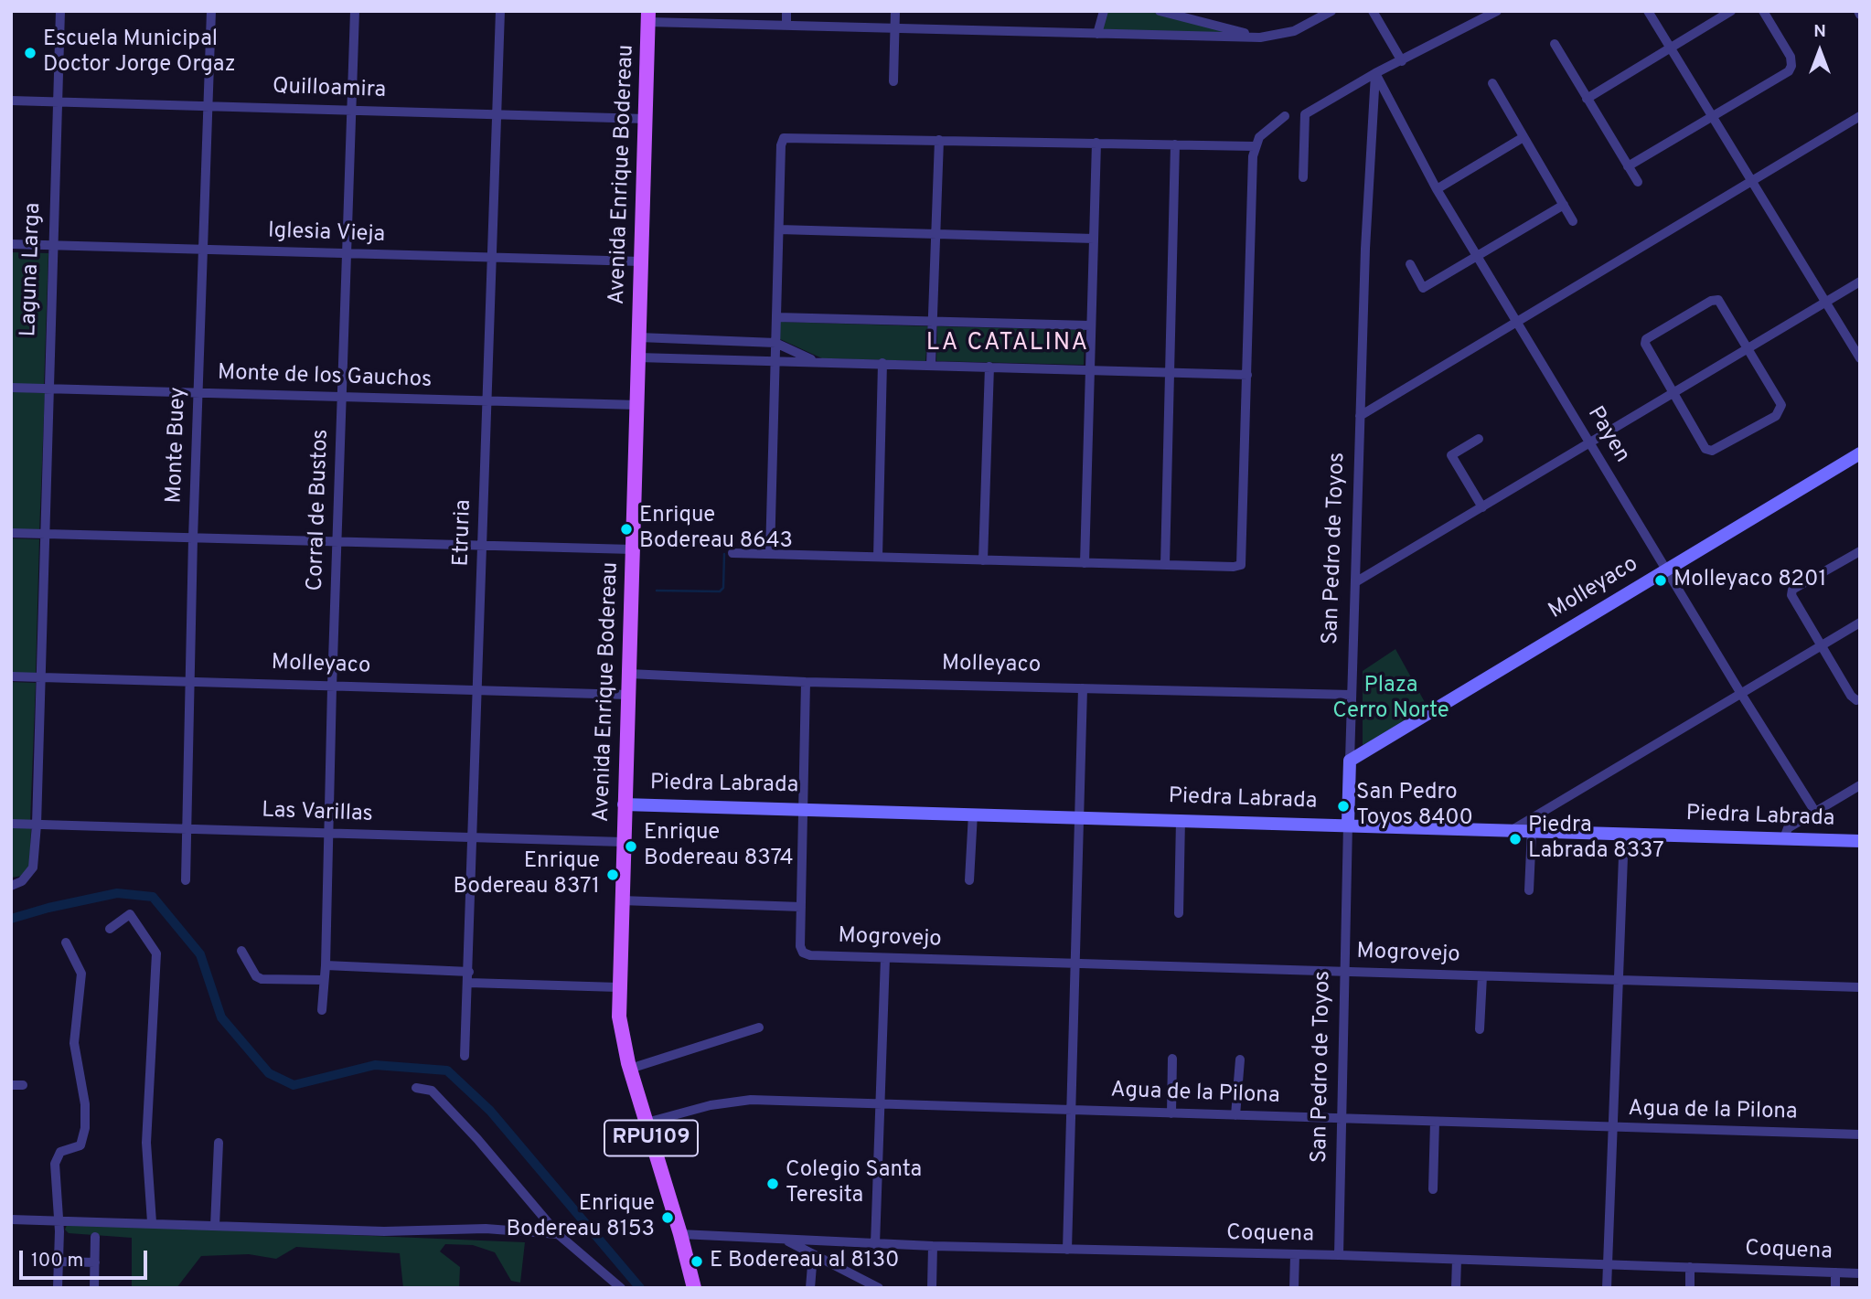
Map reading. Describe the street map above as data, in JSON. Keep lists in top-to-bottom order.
{
  "streets": {
    "main road": [
      "Avenida Enrique Bodereau",
      "San Pedro de Toyos",
      "Molleyaco",
      "Piedra Labrada",
      "RPU109"
    ],
    "street": [
      "Quilloamira",
      "Iglesia Vieja",
      "Laguna Larga",
      "Monte de los Gauchos",
      "Payen",
      "Monte Buey",
      "Corral de Bustos",
      "Etruria",
      "Las Varillas",
      "Mogrovejo",
      "Agua de la Pilona",
      "Coquena"
    ]
  },
  "crossings": [
    ["Quilloamira", "Avenida Enrique Bodereau"],
    ["Quilloamira", "Laguna Larga"],
    ["Quilloamira", "Monte Buey"],
    ["Quilloamira", "Corral de Bustos"],
    ["Quilloamira", "Etruria"],
    ["Avenida Enrique Bodereau", "Iglesia Vieja"],
    ["Avenida Enrique Bodereau", "Monte de los Gauchos"],
    ["Avenida Enrique Bodereau", "Molleyaco"],
    ["Avenida Enrique Bodereau", "Piedra Labrada"],
    ["Avenida Enrique Bodereau", "Las Varillas"],
    ["Avenida Enrique Bodereau", "Agua de la Pilona"],
    ["Avenida Enrique Bodereau", "Coquena"],
    ["Iglesia Vieja", "Laguna Larga"],
    ["Iglesia Vieja", "Monte Buey"],
    ["Iglesia Vieja", "Corral de Bustos"],
    ["Iglesia Vieja", "Etruria"],
    ["Laguna Larga", "Monte de los Gauchos"],
    ["Laguna Larga", "Molleyaco"],
    ["Laguna Larga", "Las Varillas"],
    ["Monte de los Gauchos", "Monte Buey"],
    ["Monte de los Gauchos", "Corral de Bustos"],
    ["Monte de los Gauchos", "Etruria"],
    ["Payen", "San Pedro de Toyos"],
    ["Payen", "Molleyaco"],
    ["Monte Buey", "Molleyaco"],
    ["Monte Buey", "Las Varillas"],
    ["Corral de Bustos", "Molleyaco"],
    ["Corral de Bustos", "Las Varillas"],
    ["Etruria", "Molleyaco"],
    ["Etruria", "Las Varillas"],
    ["San Pedro de Toyos", "Molleyaco"],
    ["San Pedro de Toyos", "Piedra Labrada"],
    ["San Pedro de Toyos", "Mogrovejo"],
    ["San Pedro de Toyos", "Agua de la Pilona"],
    ["San Pedro de Toyos", "Coquena"]
  ],
  "districts": ["LA CATALINA"],
  "parks": ["Plaza Cerro Norte"],
  "places": [
    "Escuela Municipal Doctor Jorge Orgaz",
    "Enrique Bodereau 8643",
    "Molleyaco 8201",
    "San Pedro Toyos 8400",
    "Piedra Labrada 8337",
    "Enrique Bodereau 8374",
    "Enrique Bodereau 8371",
    "Colegio Santa Teresita",
    "Enrique Bodereau 8153",
    "E Bodereau al 8130"
  ],
  "scale_bar": "100 m",
  "north": "top"
}
